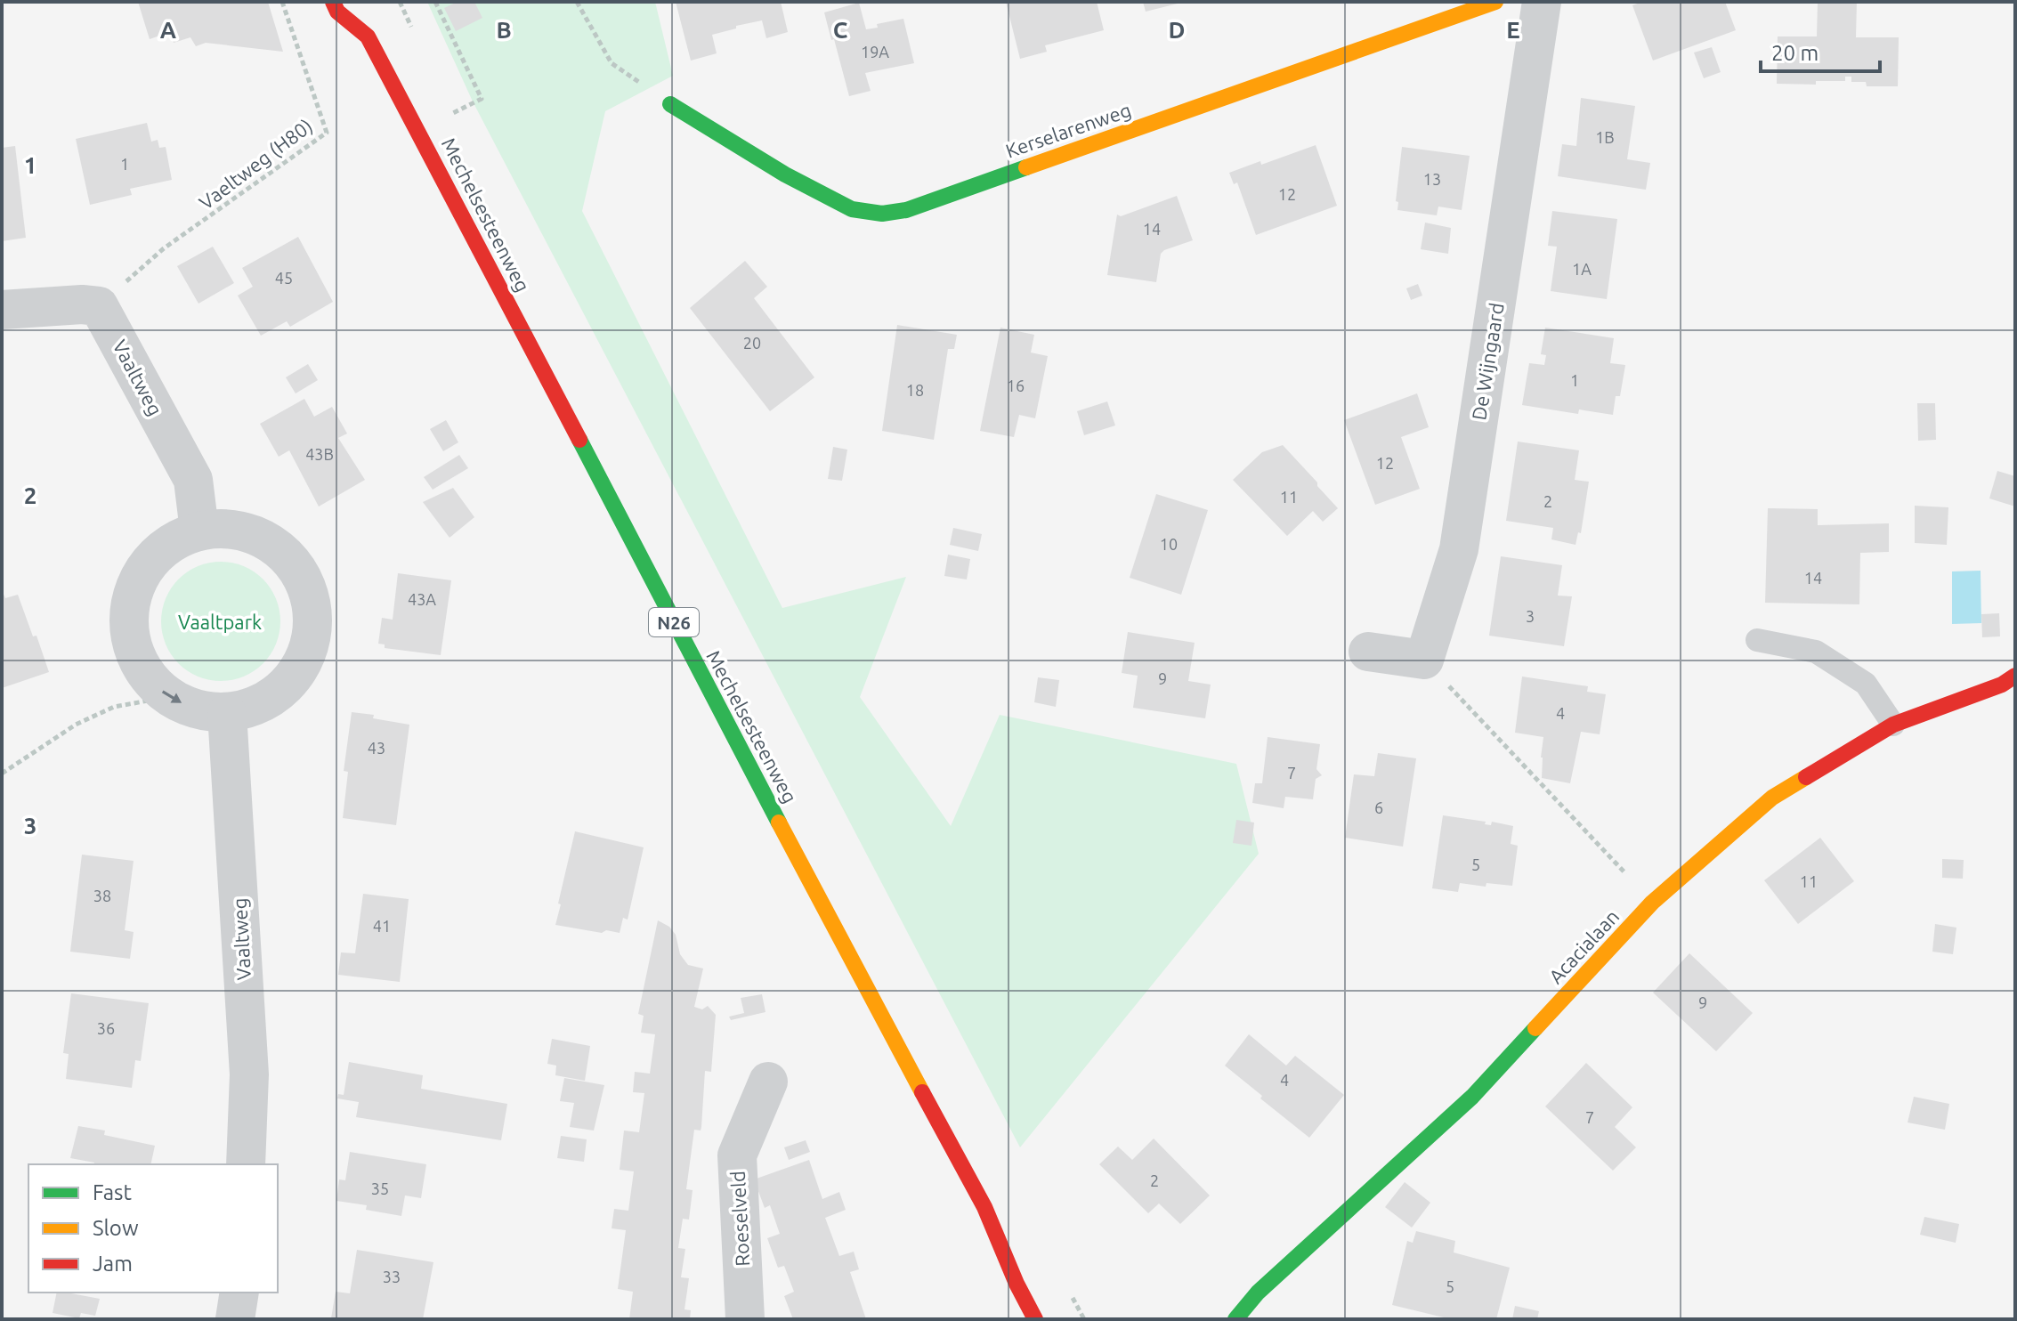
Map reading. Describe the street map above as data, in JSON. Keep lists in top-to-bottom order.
{
  "streets": {
    "street": [
      "Kerselarenweg",
      "Mechelsesteenweg",
      "De Wijngaard",
      "Vaaltweg",
      "N26",
      "Acacialaan",
      "Roeselveld"
    ],
    "path": ["Vaeltweg (H80)"]
  },
  "crossings": [
    ["Vaeltweg (H80)", "Vaaltweg"]
  ],
  "parks": ["Vaaltpark"],
  "house_numbers": [
    "19A",
    "1B",
    "1",
    "13",
    "12",
    "14",
    "1A",
    "45",
    "20",
    "1",
    "16",
    "18",
    "43B",
    "12",
    "11",
    "2",
    "10",
    "14",
    "43A",
    "3",
    "9",
    "4",
    "43",
    "7",
    "6",
    "5",
    "11",
    "38",
    "41",
    "9",
    "36",
    "4",
    "7",
    "2",
    "35",
    "33",
    "5"
  ],
  "legend": ["Fast", "Slow", "Jam"],
  "scale_bar": "20 m",
  "grid": {
    "columns": [
      "A",
      "B",
      "C",
      "D",
      "E"
    ],
    "rows": ["1", "2", "3"]
  }
}
